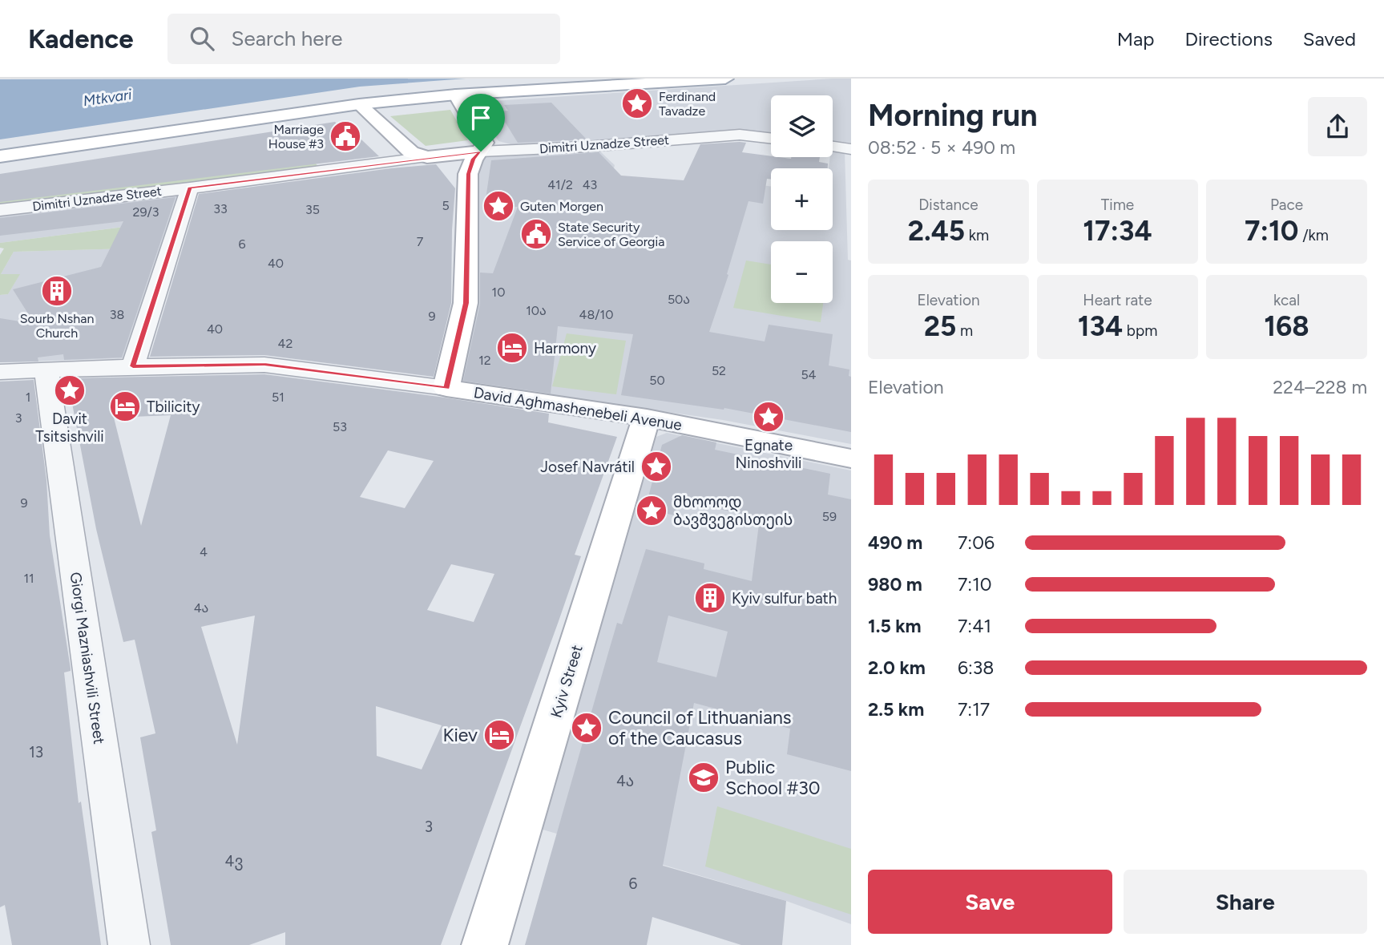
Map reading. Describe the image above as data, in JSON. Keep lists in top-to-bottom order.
{
  "streets": {
    "main road": ["David Aghmashenebeli Avenue", "Kyiv Street"],
    "street": ["Dimitri Uznadze Street", "Giorgi Mazniashvili Street"]
  },
  "crossings": [
    ["David Aghmashenebeli Avenue", "Giorgi Mazniashvili Street"],
    ["David Aghmashenebeli Avenue", "Kyiv Street"]
  ],
  "water": ["Mtkvari"],
  "places": {
    "place": [
      "Ferdinand Tavadze",
      "Guten Morgen",
      "Davit Tsitsishvili",
      "Egnate Ninoshvili",
      "Josef Navrátil",
      "მხოოოდ ბავშვეგისთეის",
      "Council of Lithuanians of the Caucasus"
    ],
    "public building": ["Marriage House #3", "State Security Service of Georgia"],
    "building": ["Sourb Nshan Church", "Kyiv sulfur bath"],
    "hotel": ["Harmony", "Tbilicity", "Kiev"],
    "school or university": ["Public School #30"]
  },
  "house_numbers": [
    "41/2",
    "43",
    "5",
    "33",
    "35",
    "29/3",
    "7",
    "6",
    "40",
    "10",
    "50ა",
    "10ა",
    "38",
    "48/10",
    "9",
    "40",
    "42",
    "12",
    "52",
    "54",
    "50",
    "1",
    "51",
    "3",
    "53",
    "9",
    "59",
    "4",
    "11",
    "4ა",
    "13",
    "4ა",
    "3",
    "4ვ",
    "6"
  ],
  "page": {
    "header": "Kadence",
    "search": "Search here",
    "nav": ["Map", "Directions", "Saved"],
    "heading": ["Morning run", "08:52 · 5 × 490 m"],
    "map_buttons": ["+", "−"],
    "stats": [
      ["Distance", "2.45 km"],
      ["Time", "17:34"],
      ["Pace", "7:10 /km"],
      ["Elevation", "25 m"],
      ["Heart rate", "134 bpm"],
      ["kcal", "168"]
    ],
    "chart": ["Elevation", "224–228 m"],
    "list": [
      {
        "name": "490 m",
        "note": "7:06"
      },
      {
        "name": "980 m",
        "note": "7:10"
      },
      {
        "name": "1.5 km",
        "note": "7:41"
      },
      {
        "name": "2.0 km",
        "note": "6:38"
      },
      {
        "name": "2.5 km",
        "note": "7:17"
      }
    ],
    "buttons": ["Save", "Share"]
  }
}
